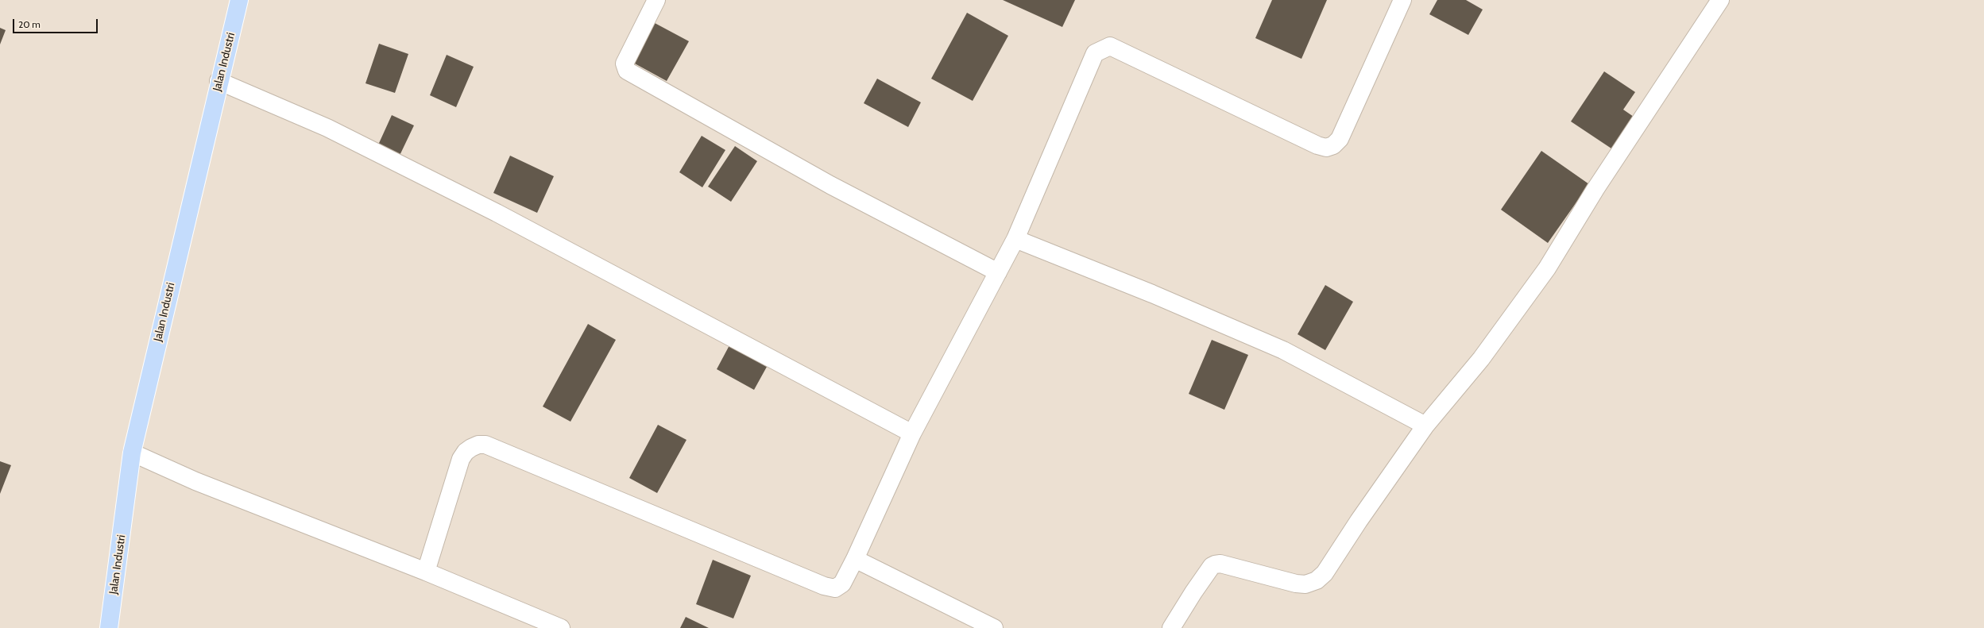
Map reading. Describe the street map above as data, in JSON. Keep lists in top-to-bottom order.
{
  "streets": {
    "main road": ["Jalan Industri"]
  },
  "scale_bar": "20 m"
}
